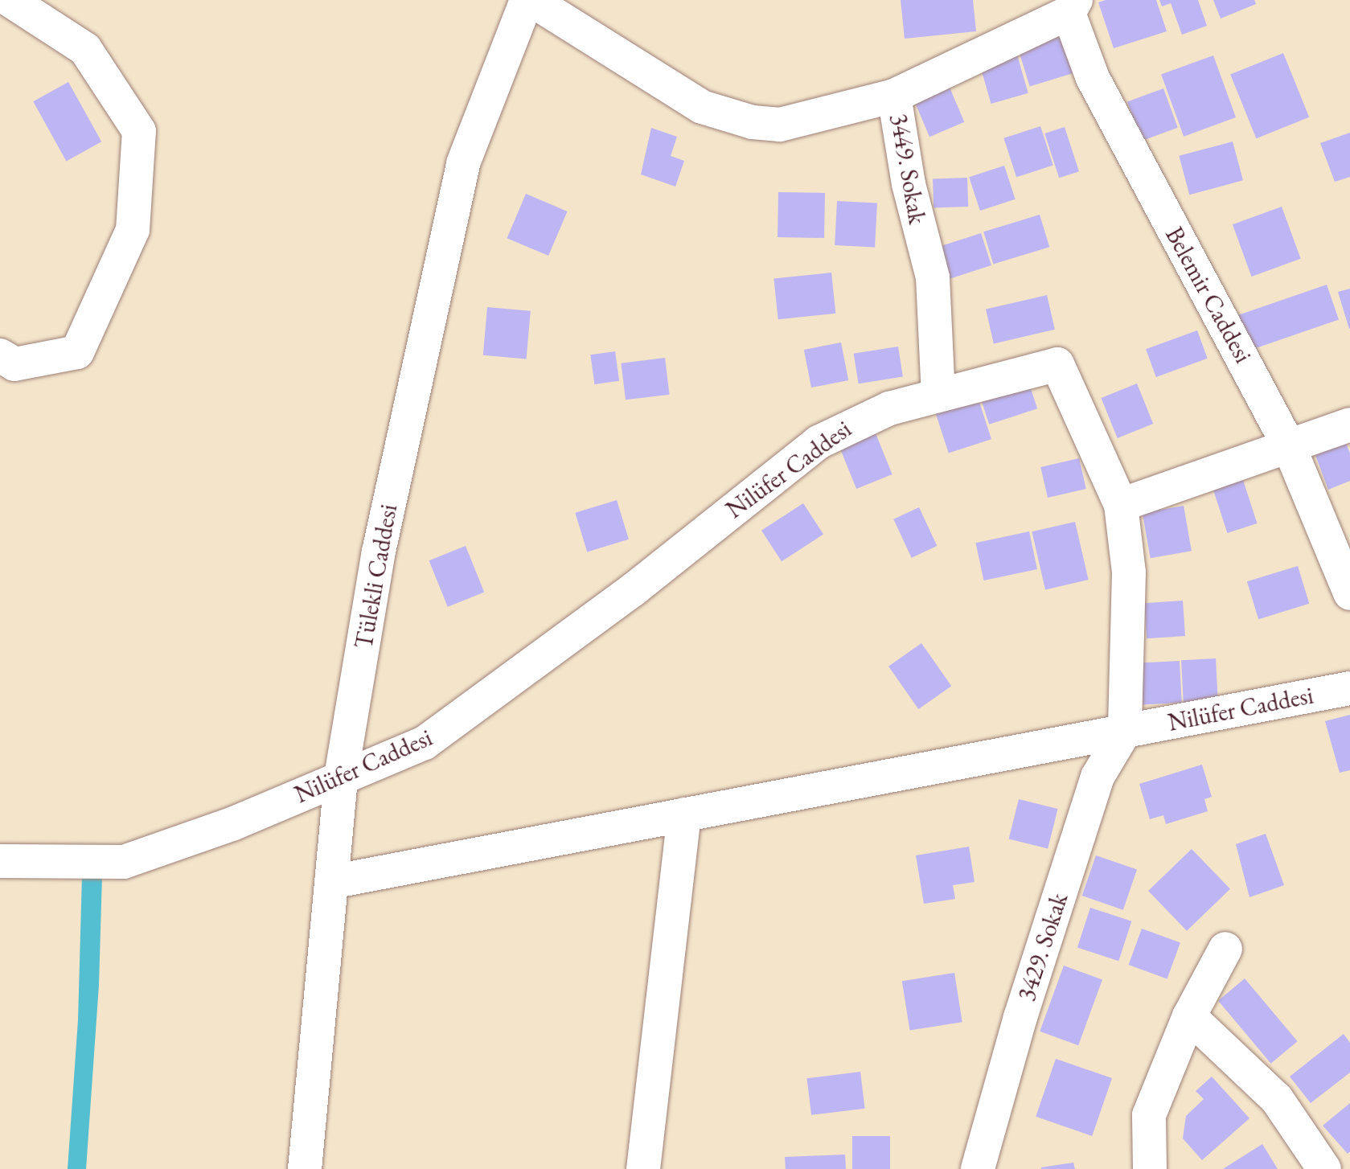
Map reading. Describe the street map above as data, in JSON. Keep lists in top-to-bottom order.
{
  "streets": {
    "street": [
      "3449. Sokak",
      "Belemir Caddesi",
      "Nilüfer Caddesi",
      "Tülekli Caddesi",
      "3429. Sokak"
    ]
  },
  "crossings": [
    ["3449. Sokak", "Belemir Caddesi"],
    ["3449. Sokak", "Nilüfer Caddesi"],
    ["Nilüfer Caddesi", "Tülekli Caddesi"],
    ["Nilüfer Caddesi", "3429. Sokak"]
  ]
}
